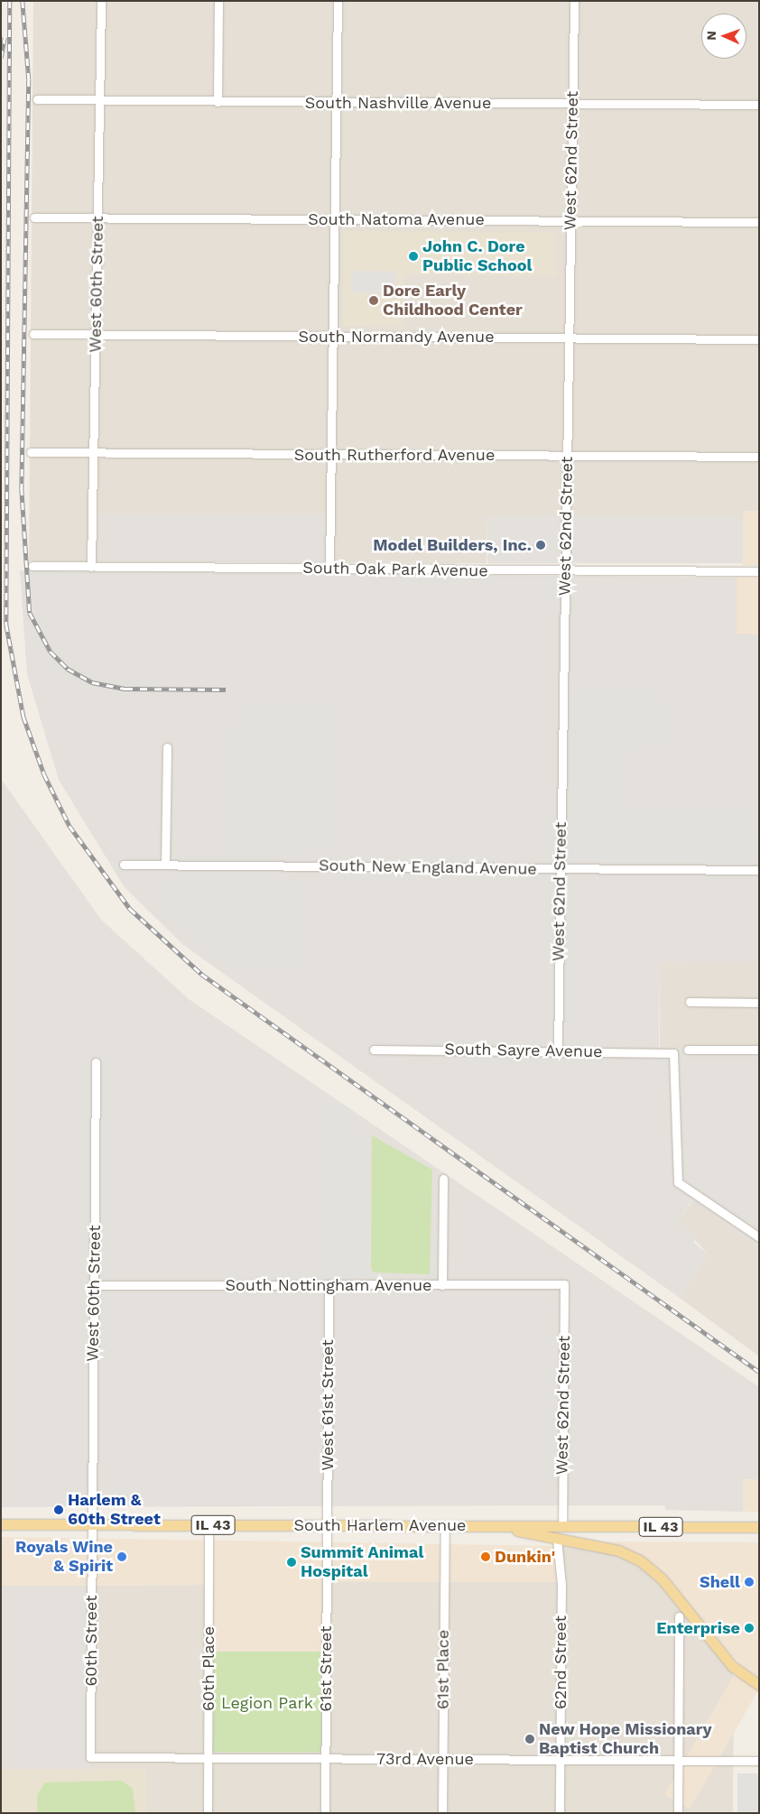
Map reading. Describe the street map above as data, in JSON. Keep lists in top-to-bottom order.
{
  "streets": {
    "main road": ["IL 43", "South Harlem Avenue"],
    "street": [
      "South Nashville Avenue",
      "West 62nd Street",
      "South Natoma Avenue",
      "West 60th Street",
      "South Normandy Avenue",
      "South Rutherford Avenue",
      "South Oak Park Avenue",
      "South New England Avenue",
      "South Sayre Avenue",
      "South Nottingham Avenue",
      "West 61st Street",
      "60th Street",
      "62nd Street",
      "60th Place",
      "61st Street",
      "61st Place",
      "73rd Avenue"
    ]
  },
  "crossings": [
    ["South Nashville Avenue", "West 62nd Street"],
    ["South Nashville Avenue", "West 60th Street"],
    ["West 62nd Street", "South Natoma Avenue"],
    ["West 62nd Street", "South Normandy Avenue"],
    ["West 62nd Street", "South Rutherford Avenue"],
    ["West 62nd Street", "South Oak Park Avenue"],
    ["West 62nd Street", "South New England Avenue"],
    ["West 62nd Street", "South Sayre Avenue"],
    ["West 62nd Street", "South Nottingham Avenue"],
    ["West 62nd Street", "South Harlem Avenue"],
    ["South Natoma Avenue", "West 60th Street"],
    ["West 60th Street", "South Normandy Avenue"],
    ["West 60th Street", "South Rutherford Avenue"],
    ["West 60th Street", "South Oak Park Avenue"],
    ["West 60th Street", "South Nottingham Avenue"],
    ["West 60th Street", "South Harlem Avenue"],
    ["West 60th Street", "60th Street"],
    ["South Nottingham Avenue", "West 61st Street"],
    ["West 61st Street", "South Harlem Avenue"],
    ["West 61st Street", "61st Street"],
    ["South Harlem Avenue", "60th Street"],
    ["South Harlem Avenue", "60th Place"],
    ["South Harlem Avenue", "61st Street"],
    ["South Harlem Avenue", "61st Place"],
    ["60th Street", "73rd Avenue"],
    ["62nd Street", "73rd Avenue"],
    ["60th Place", "73rd Avenue"],
    ["61st Street", "73rd Avenue"],
    ["61st Place", "73rd Avenue"]
  ],
  "parks": ["Legion Park"],
  "places": [
    "John C. Dore Public School",
    "Dore Early Childhood Center",
    "Model Builders, Inc.",
    "Harlem & 60th Street",
    "Royals Wine & Spirit",
    "Dunkin'",
    "Summit Animal Hospital",
    "Shell",
    "Enterprise",
    "New Hope Missionary Baptist Church"
  ],
  "north": "left"
}
